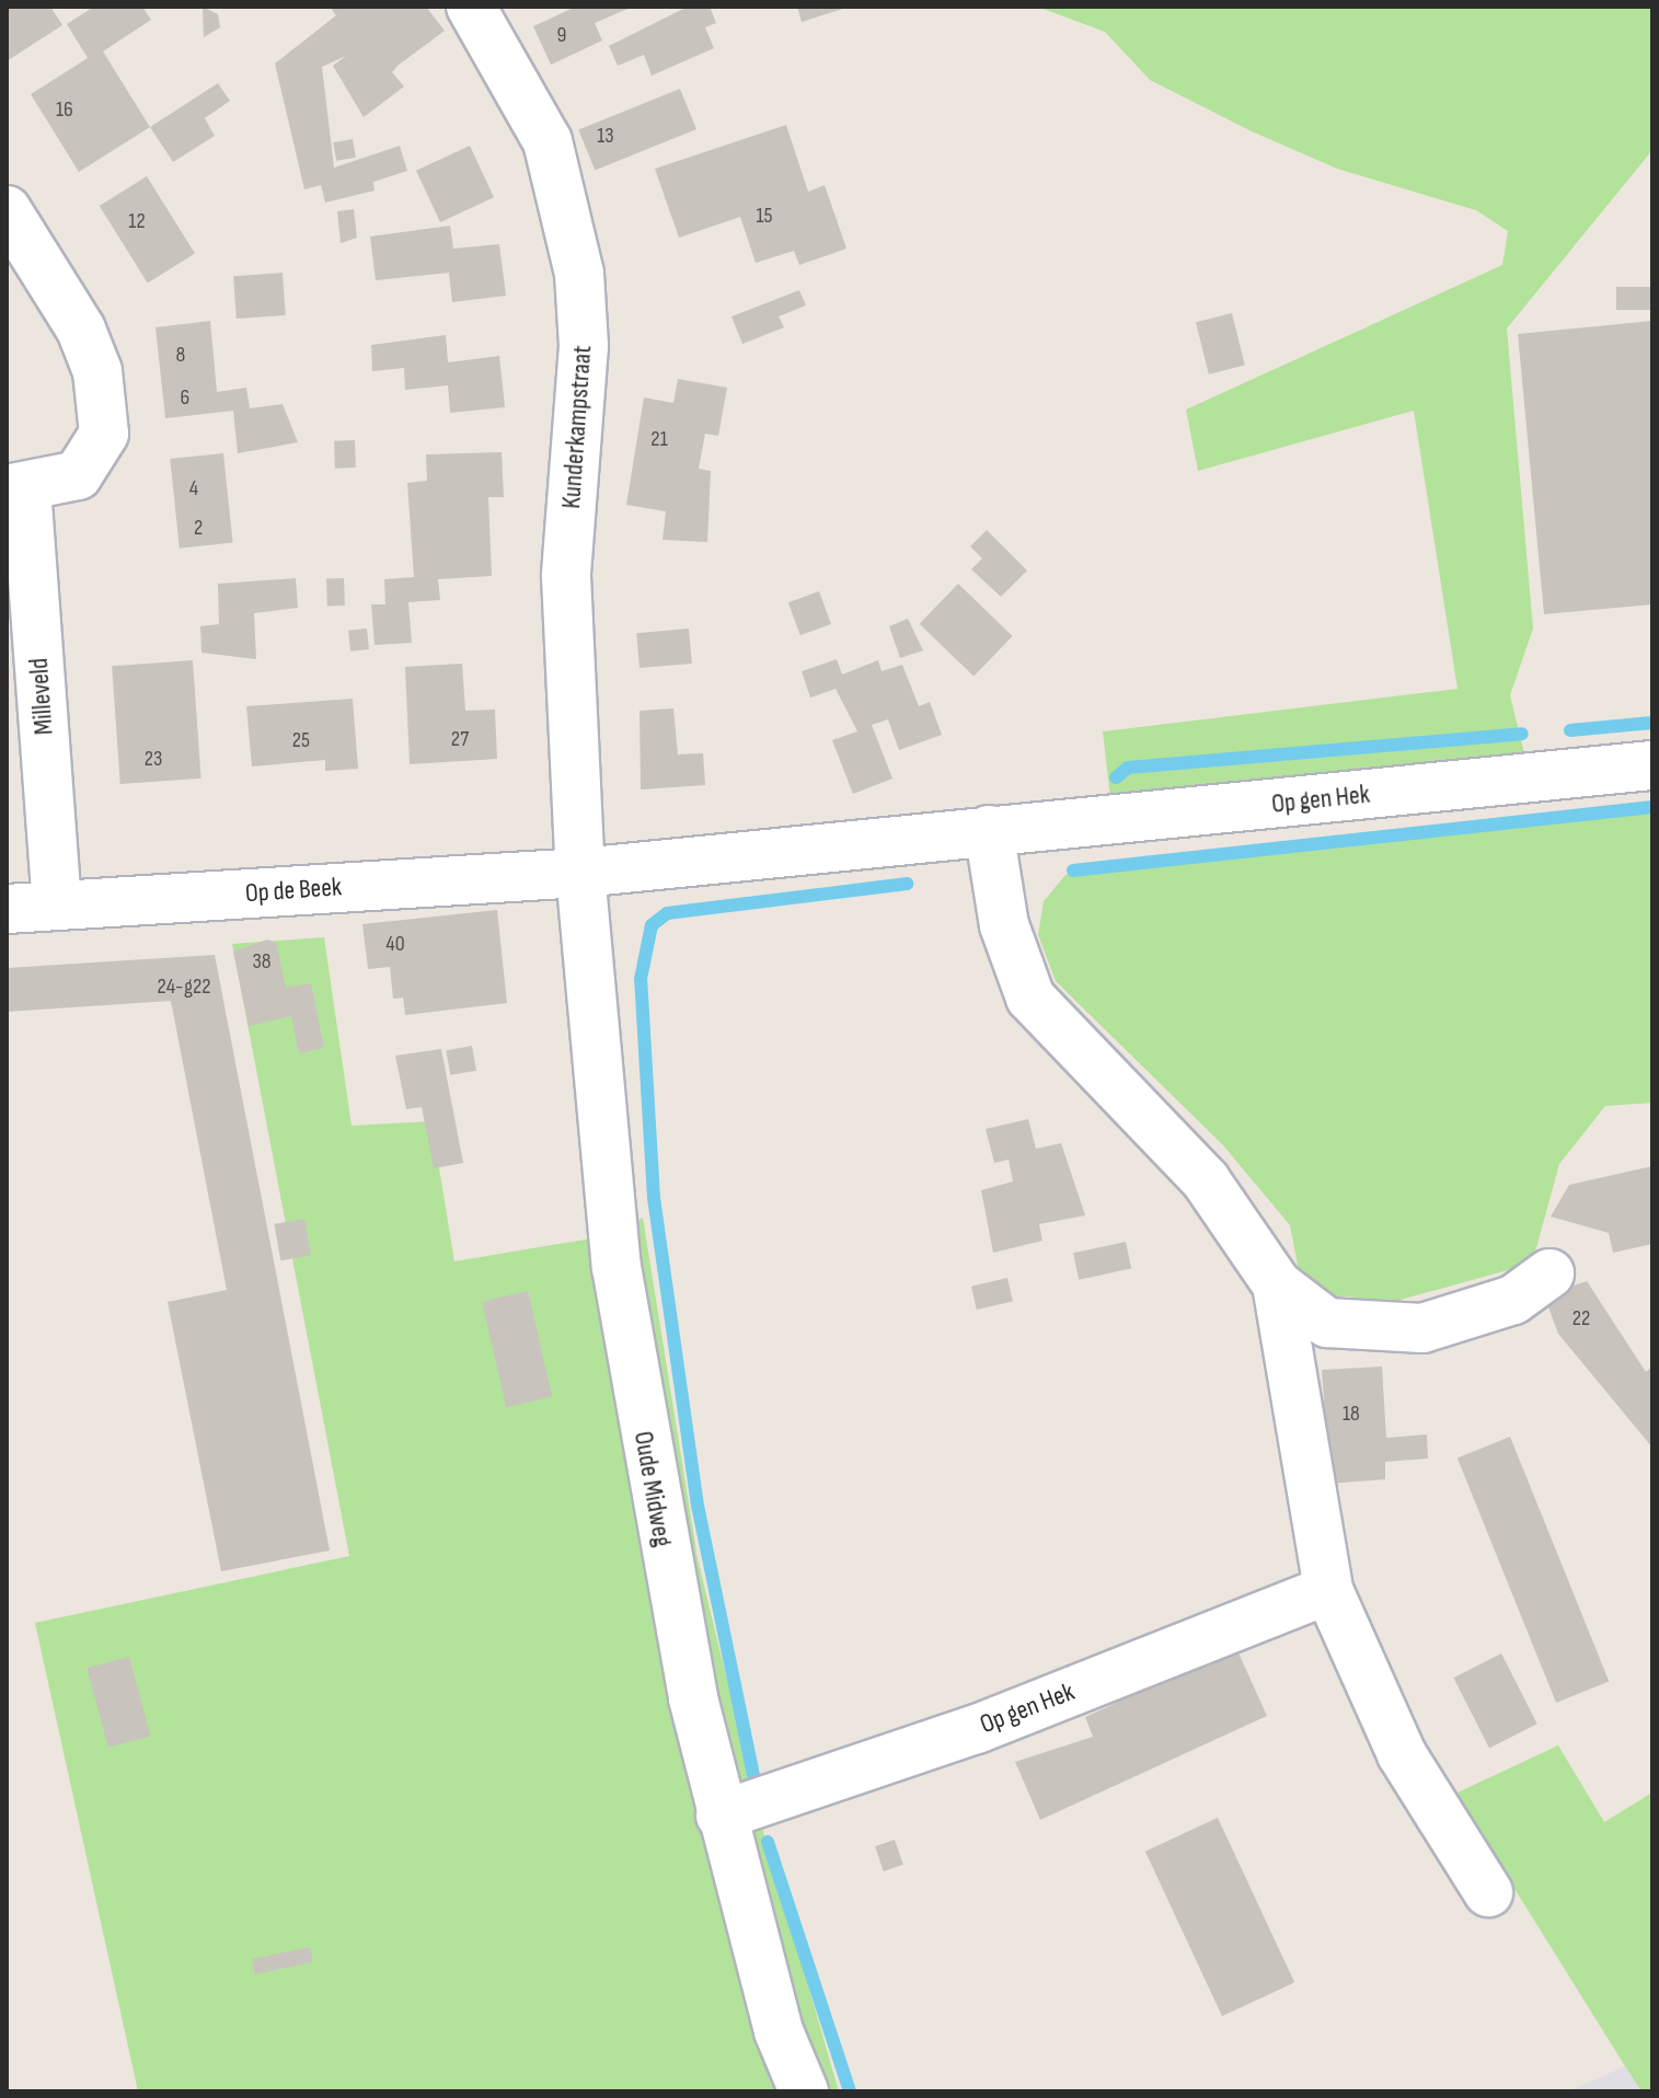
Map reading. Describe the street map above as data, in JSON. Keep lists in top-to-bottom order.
{
  "streets": {
    "street": [
      "Kunderkampstraat",
      "Milleveld",
      "Op gen Hek",
      "Op de Beek",
      "Oude Midweg"
    ]
  },
  "crossings": [
    ["Kunderkampstraat", "Op gen Hek"],
    ["Kunderkampstraat", "Op de Beek"],
    ["Kunderkampstraat", "Oude Midweg"],
    ["Milleveld", "Op de Beek"],
    ["Op gen Hek", "Op de Beek"],
    ["Op gen Hek", "Oude Midweg"],
    ["Op de Beek", "Oude Midweg"]
  ],
  "house_numbers": [
    "9",
    "16",
    "13",
    "15",
    "12",
    "8",
    "6",
    "21",
    "4",
    "2",
    "27",
    "25",
    "23",
    "40",
    "38",
    "24-g22",
    "22",
    "18"
  ]
}
